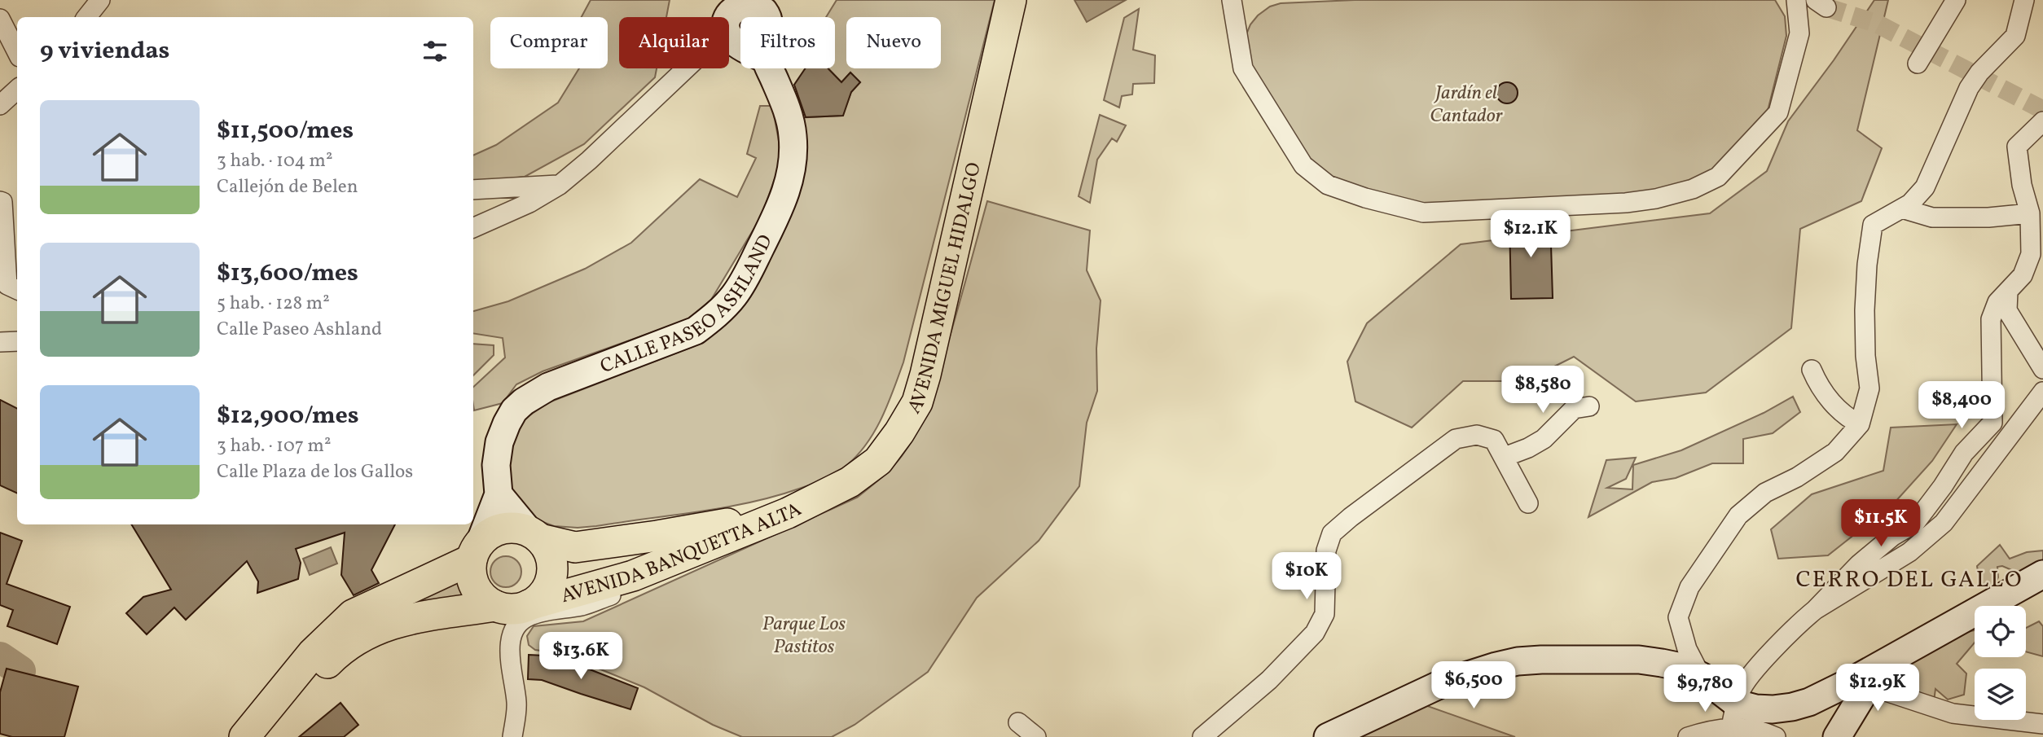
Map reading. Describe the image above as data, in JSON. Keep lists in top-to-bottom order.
{
  "streets": {
    "main road": ["AVENIDA MIGUEL HIDALGO", "AVENIDA BANQUETTA ALTA"],
    "street": ["CALLE PASEO ASHLAND"]
  },
  "crossings": [
    ["AVENIDA MIGUEL HIDALGO", "AVENIDA BANQUETTA ALTA"],
    ["CALLE PASEO ASHLAND", "AVENIDA BANQUETTA ALTA"]
  ],
  "districts": ["CERRO DEL GALLO"],
  "parks": ["Jardín el Cantador", "Parque Los Pastitos"],
  "page": {
    "chip": [
      "Comprar",
      "Alquilar",
      "Filtros",
      "Nuevo"
    ],
    "heading": "9 viviendas",
    "list": [
      {
        "name": "$11,500/mes",
        "note": "3 hab. · 104 m² · Callejón de Belen"
      },
      {
        "name": "$13,600/mes",
        "note": "5 hab. · 128 m² · Calle Paseo Ashland"
      },
      {
        "name": "$12,900/mes",
        "note": "3 hab. · 107 m² · Calle Plaza de los Gallos"
      }
    ],
    "price": [
      "$12.1K",
      "$8,580",
      "$8,400",
      "$11.5K",
      "$10K",
      "$13.6K",
      "$6,500",
      "$12.9K",
      "$9,780"
    ]
  }
}
